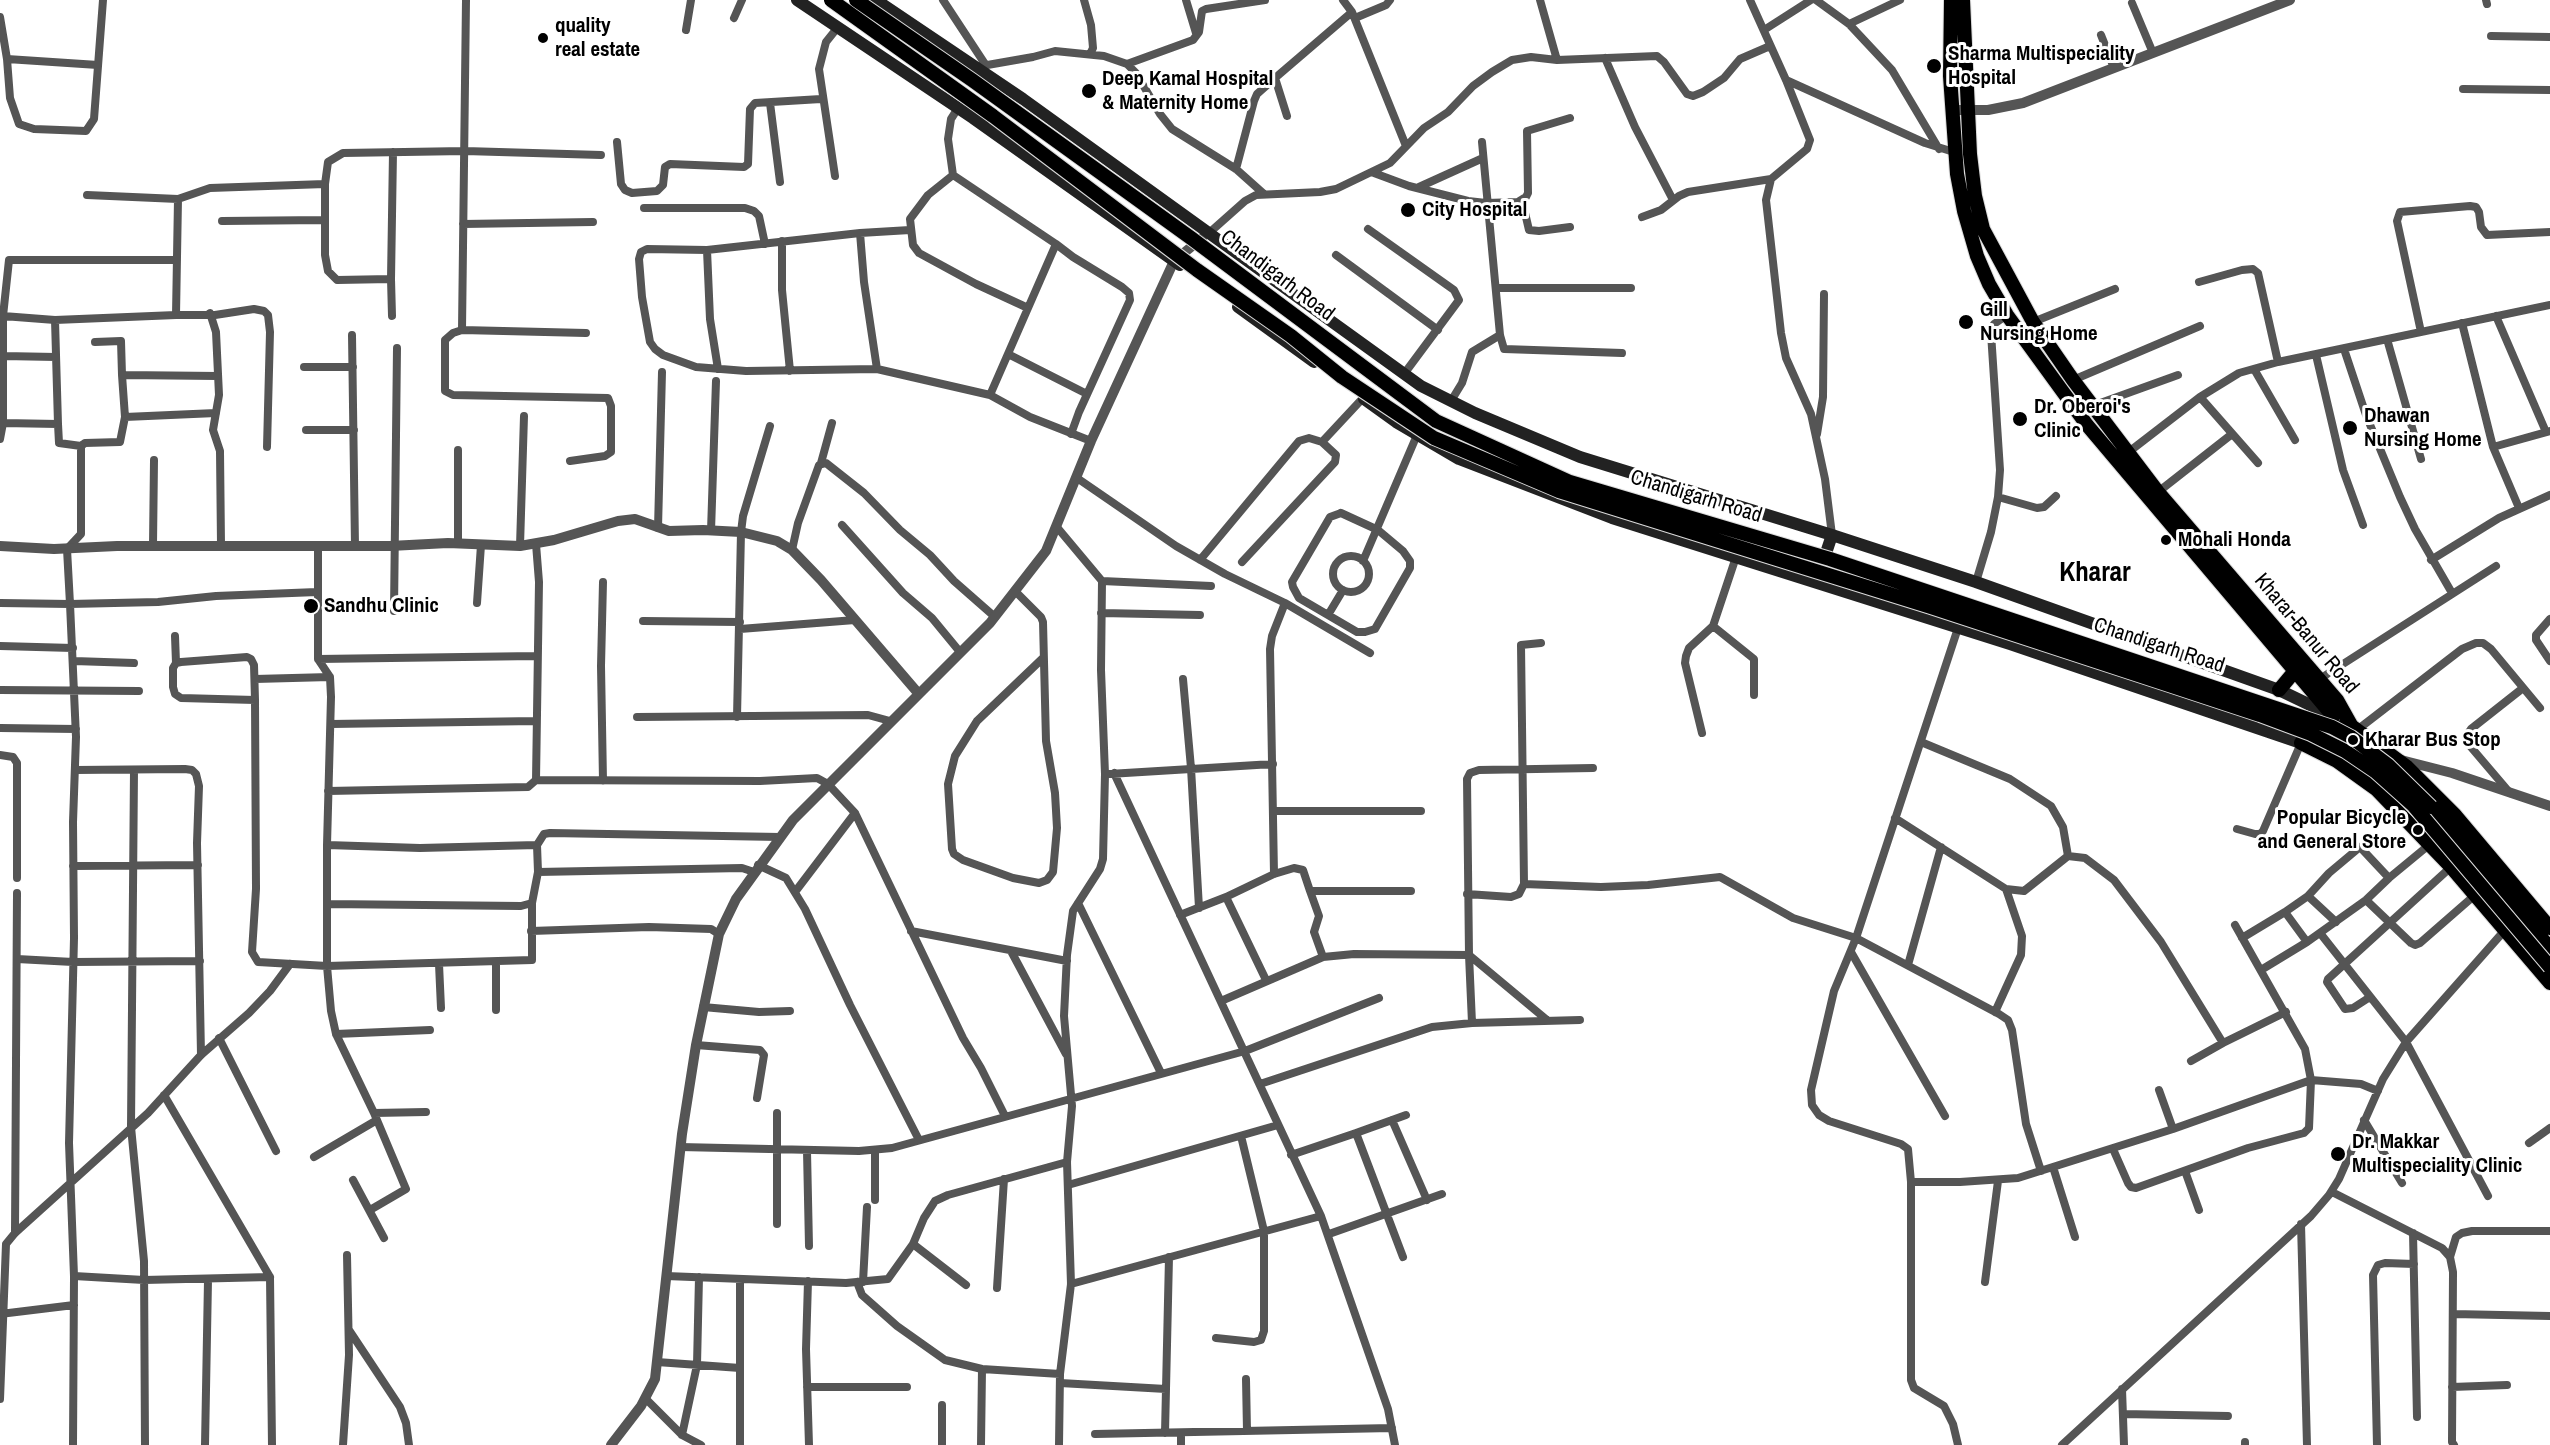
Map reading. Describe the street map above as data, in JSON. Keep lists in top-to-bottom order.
{
  "streets": {
    "highway": ["Chandigarh Road", "Kharar-Banur Road"]
  },
  "districts": ["Kharar"],
  "places": [
    "quality real estate",
    "Sharma Multispeciality Hospital",
    "Deep Kamal Hospital & Maternity Home",
    "City Hospital",
    "Gill Nursing Home",
    "Dr. Oberoi's Clinic",
    "Dhawan Nursing Home",
    "Mohali Honda",
    "Sandhu Clinic",
    "Kharar Bus Stop",
    "Popular Bicycle and General Store",
    "Dr. Makkar Multispeciality Clinic"
  ]
}
